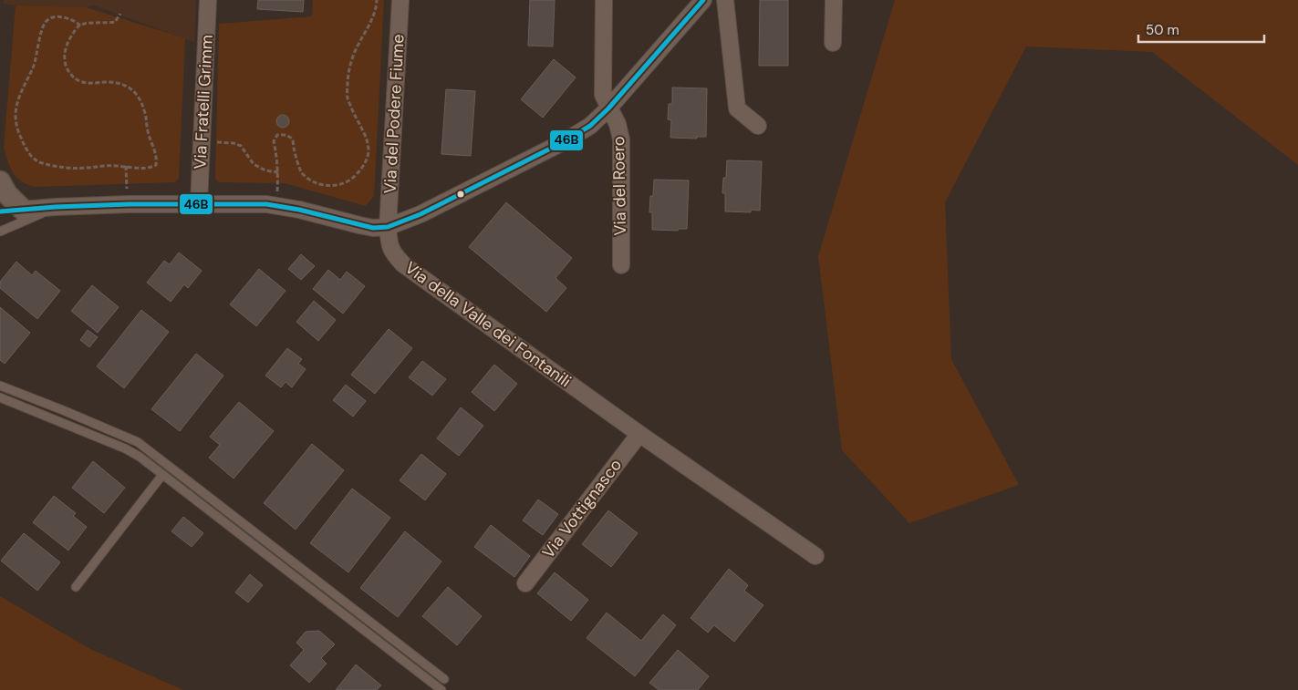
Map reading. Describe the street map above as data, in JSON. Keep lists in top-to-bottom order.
{
  "streets": {
    "street": [
      "Via Fratelli Grimm",
      "Via del Podere Fiume",
      "Via del Roero",
      "Via della Valle dei Fontanili",
      "Via Vottignasco"
    ]
  },
  "crossings": [
    ["Via del Podere Fiume", "Via della Valle dei Fontanili"],
    ["Via della Valle dei Fontanili", "Via Vottignasco"]
  ],
  "lines": ["transit line 46B"],
  "scale_bar": "50 m"
}
